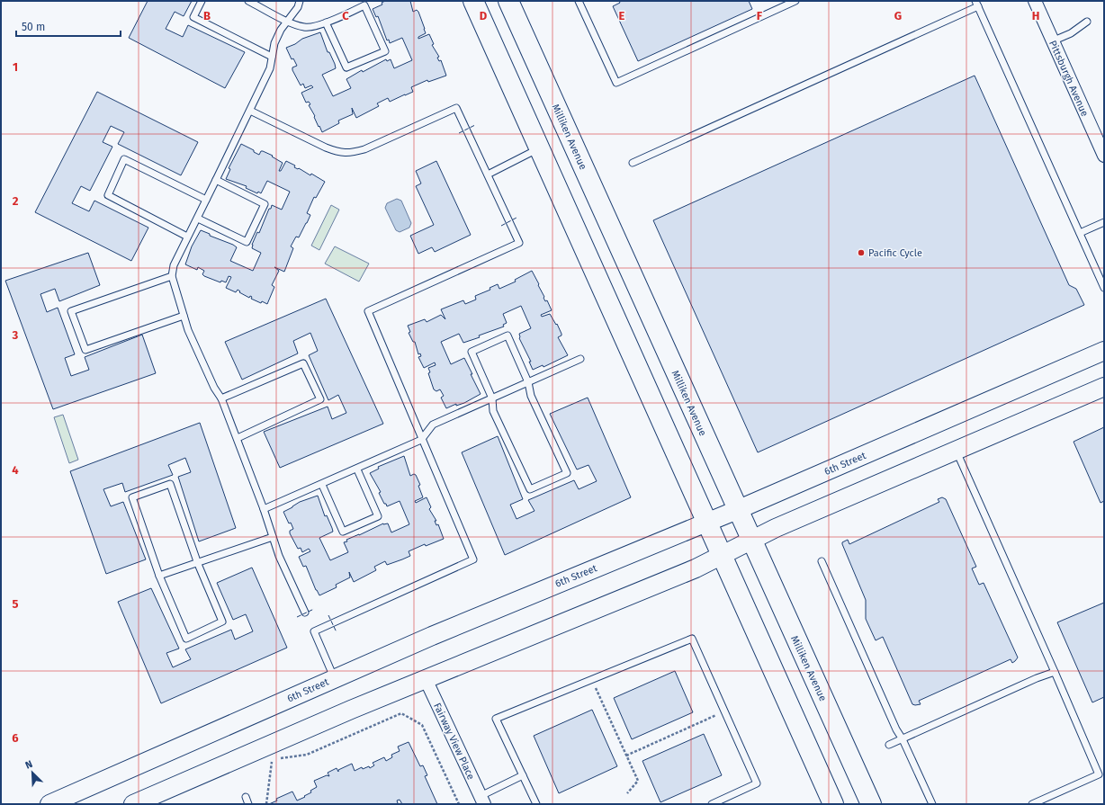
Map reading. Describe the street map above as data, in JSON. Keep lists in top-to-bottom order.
{
  "streets": {
    "main road": ["Milliken Avenue", "6th Street"],
    "street": ["Pittsburgh Avenue", "Fairway View Place"]
  },
  "crossings": [
    ["Milliken Avenue", "6th Street"]
  ],
  "places": ["Pacific Cycle"],
  "scale_bar": "50 m",
  "north": "top left",
  "grid": {
    "columns": [
      "B",
      "C",
      "D",
      "E",
      "F",
      "G",
      "H"
    ],
    "rows": [
      "1",
      "2",
      "3",
      "4",
      "5",
      "6"
    ]
  }
}
